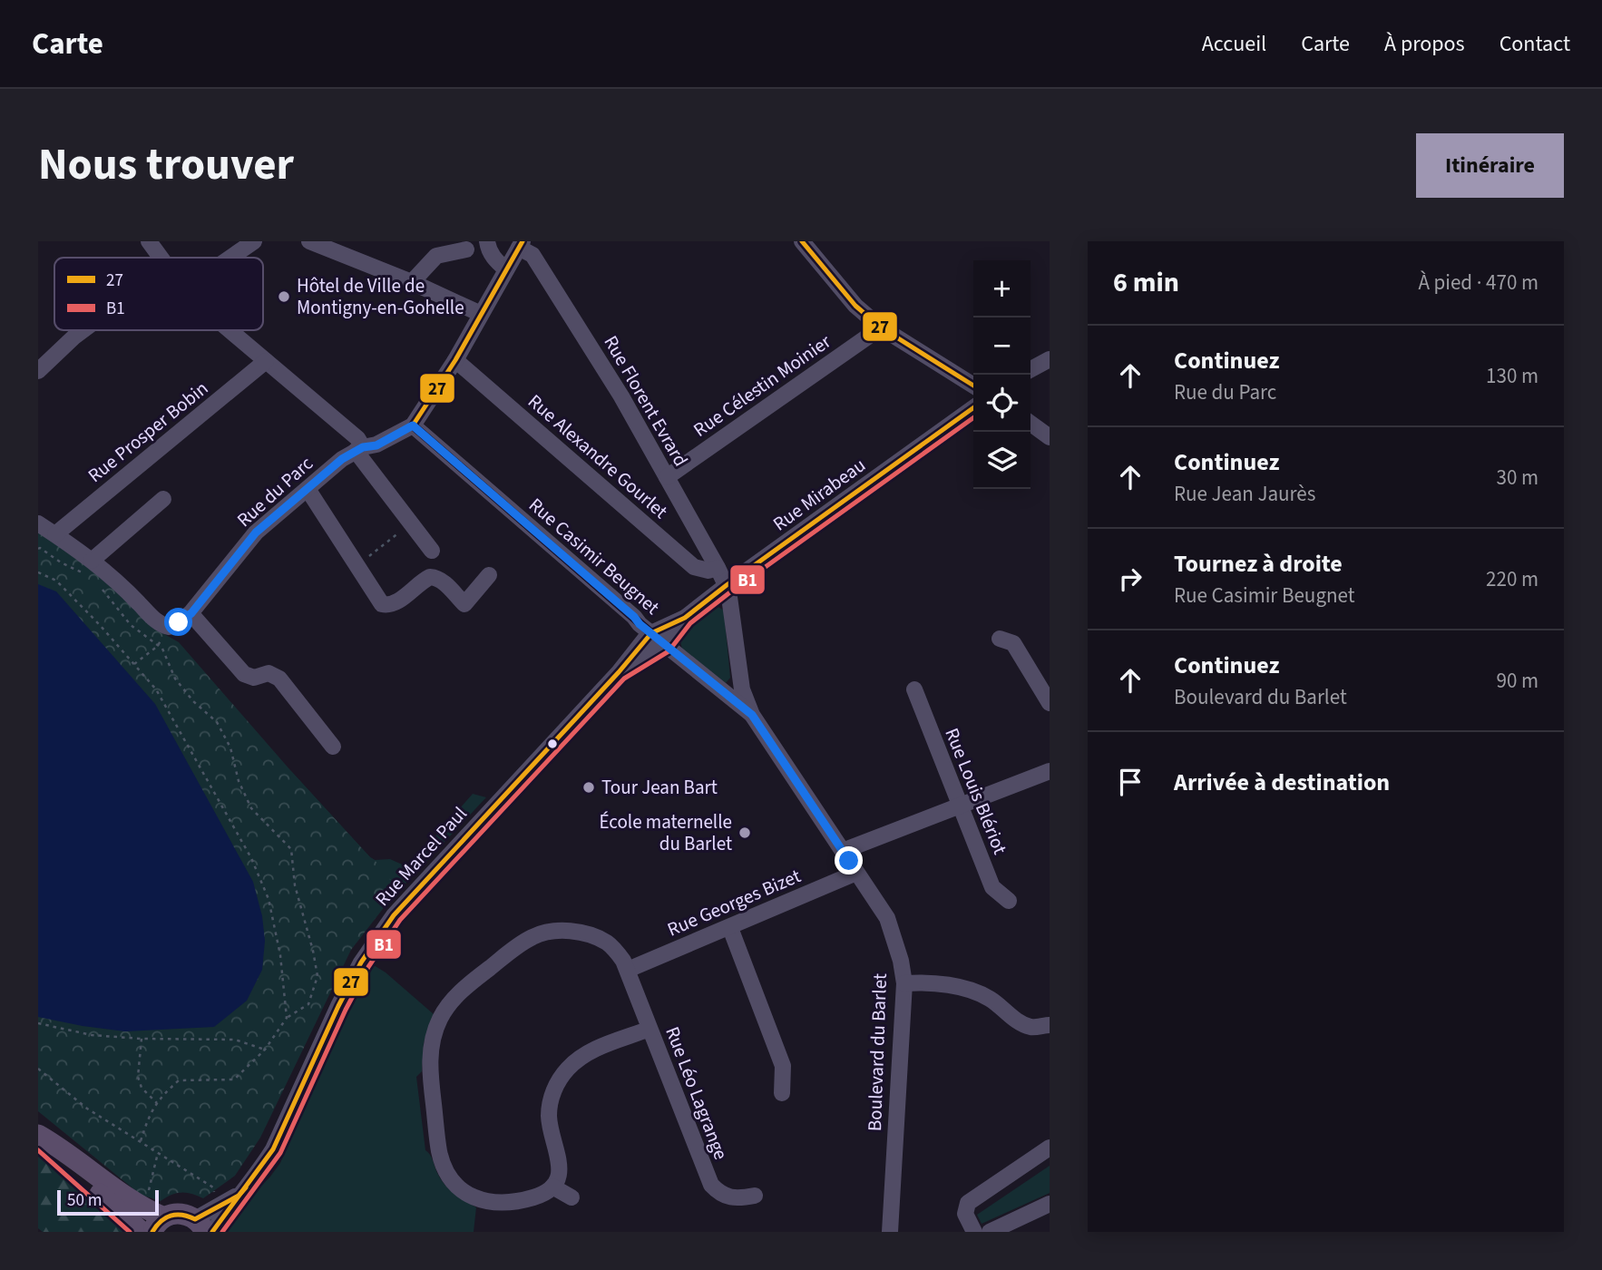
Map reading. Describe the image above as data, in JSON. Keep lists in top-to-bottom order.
{
  "streets": {
    "street": [
      "Rue Célestin Moinier",
      "Rue Florent Evrard",
      "Rue Prosper Bobin",
      "Rue Alexandre Gourlet",
      "Rue du Parc",
      "Rue Mirabeau",
      "Rue Casimir Beugnet",
      "Rue Louis Blériot",
      "Rue Marcel Paul",
      "Rue Georges Bizet",
      "Boulevard du Barlet",
      "Rue Léo Lagrange"
    ]
  },
  "crossings": [
    ["Rue Célestin Moinier", "Rue Florent Evrard"],
    ["Rue Florent Evrard", "Rue Alexandre Gourlet"],
    ["Rue Florent Evrard", "Rue Mirabeau"],
    ["Rue du Parc", "Rue Casimir Beugnet"],
    ["Rue Mirabeau", "Rue Casimir Beugnet"],
    ["Rue Mirabeau", "Rue Marcel Paul"],
    ["Rue Casimir Beugnet", "Rue Marcel Paul"],
    ["Rue Casimir Beugnet", "Boulevard du Barlet"],
    ["Rue Georges Bizet", "Boulevard du Barlet"],
    ["Rue Georges Bizet", "Rue Léo Lagrange"]
  ],
  "places": ["Hôtel de Ville de Montigny-en-Gohelle", "Tour Jean Bart", "École maternelle du Barlet"],
  "lines": ["transit line 27", "transit line B1"],
  "legend": ["27", "B1"],
  "scale_bar": "50 m",
  "page": {
    "header": "Carte",
    "nav": [
      "Accueil",
      "Carte",
      "À propos",
      "Contact"
    ],
    "title": "Nous trouver",
    "buttons": "Itinéraire",
    "heading": ["6 min", "À pied · 470 m"],
    "map_buttons": ["+", "−"],
    "list": [
      ["Continuez", "Rue du Parc", "130 m"],
      ["Continuez", "Rue Jean Jaurès", "30 m"],
      ["Tournez à droite", "Rue Casimir Beugnet", "220 m"],
      ["Continuez", "Boulevard du Barlet", "90 m"],
      "Arrivée à destination"
    ],
    "scale": "50 m"
  }
}
